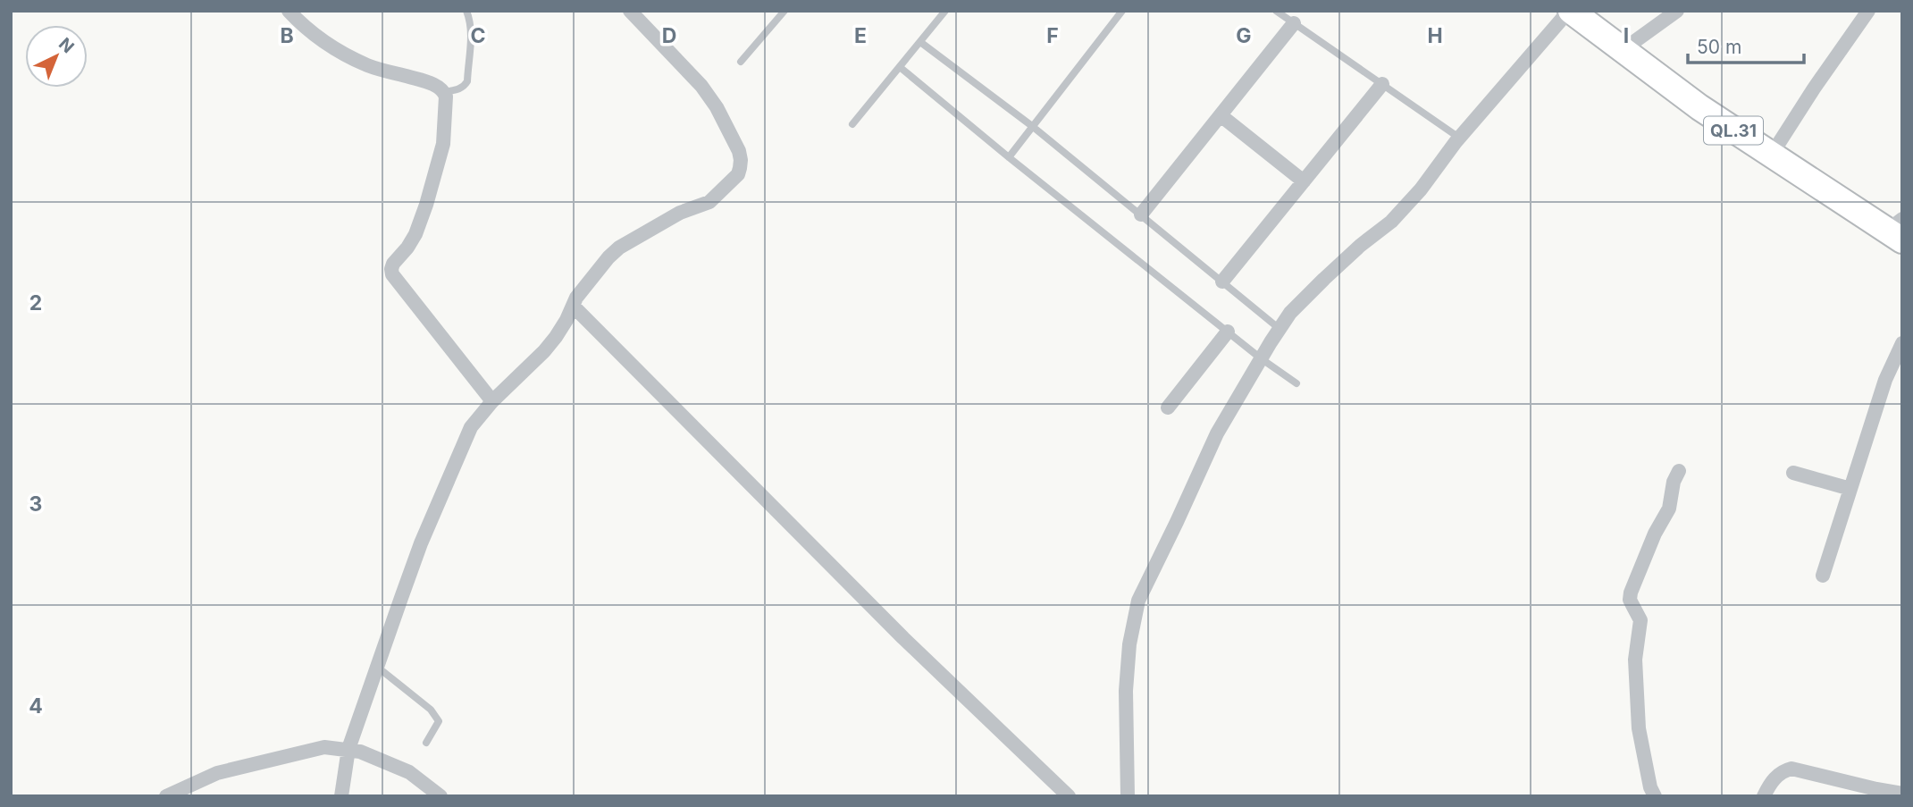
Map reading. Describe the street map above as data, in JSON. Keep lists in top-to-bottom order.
{
  "streets": {
    "highway": ["QL.31"]
  },
  "scale_bar": "50 m",
  "north": "top right",
  "grid": {
    "columns": [
      "B",
      "C",
      "D",
      "E",
      "F",
      "G",
      "H",
      "I"
    ],
    "rows": ["2", "3", "4"]
  }
}
